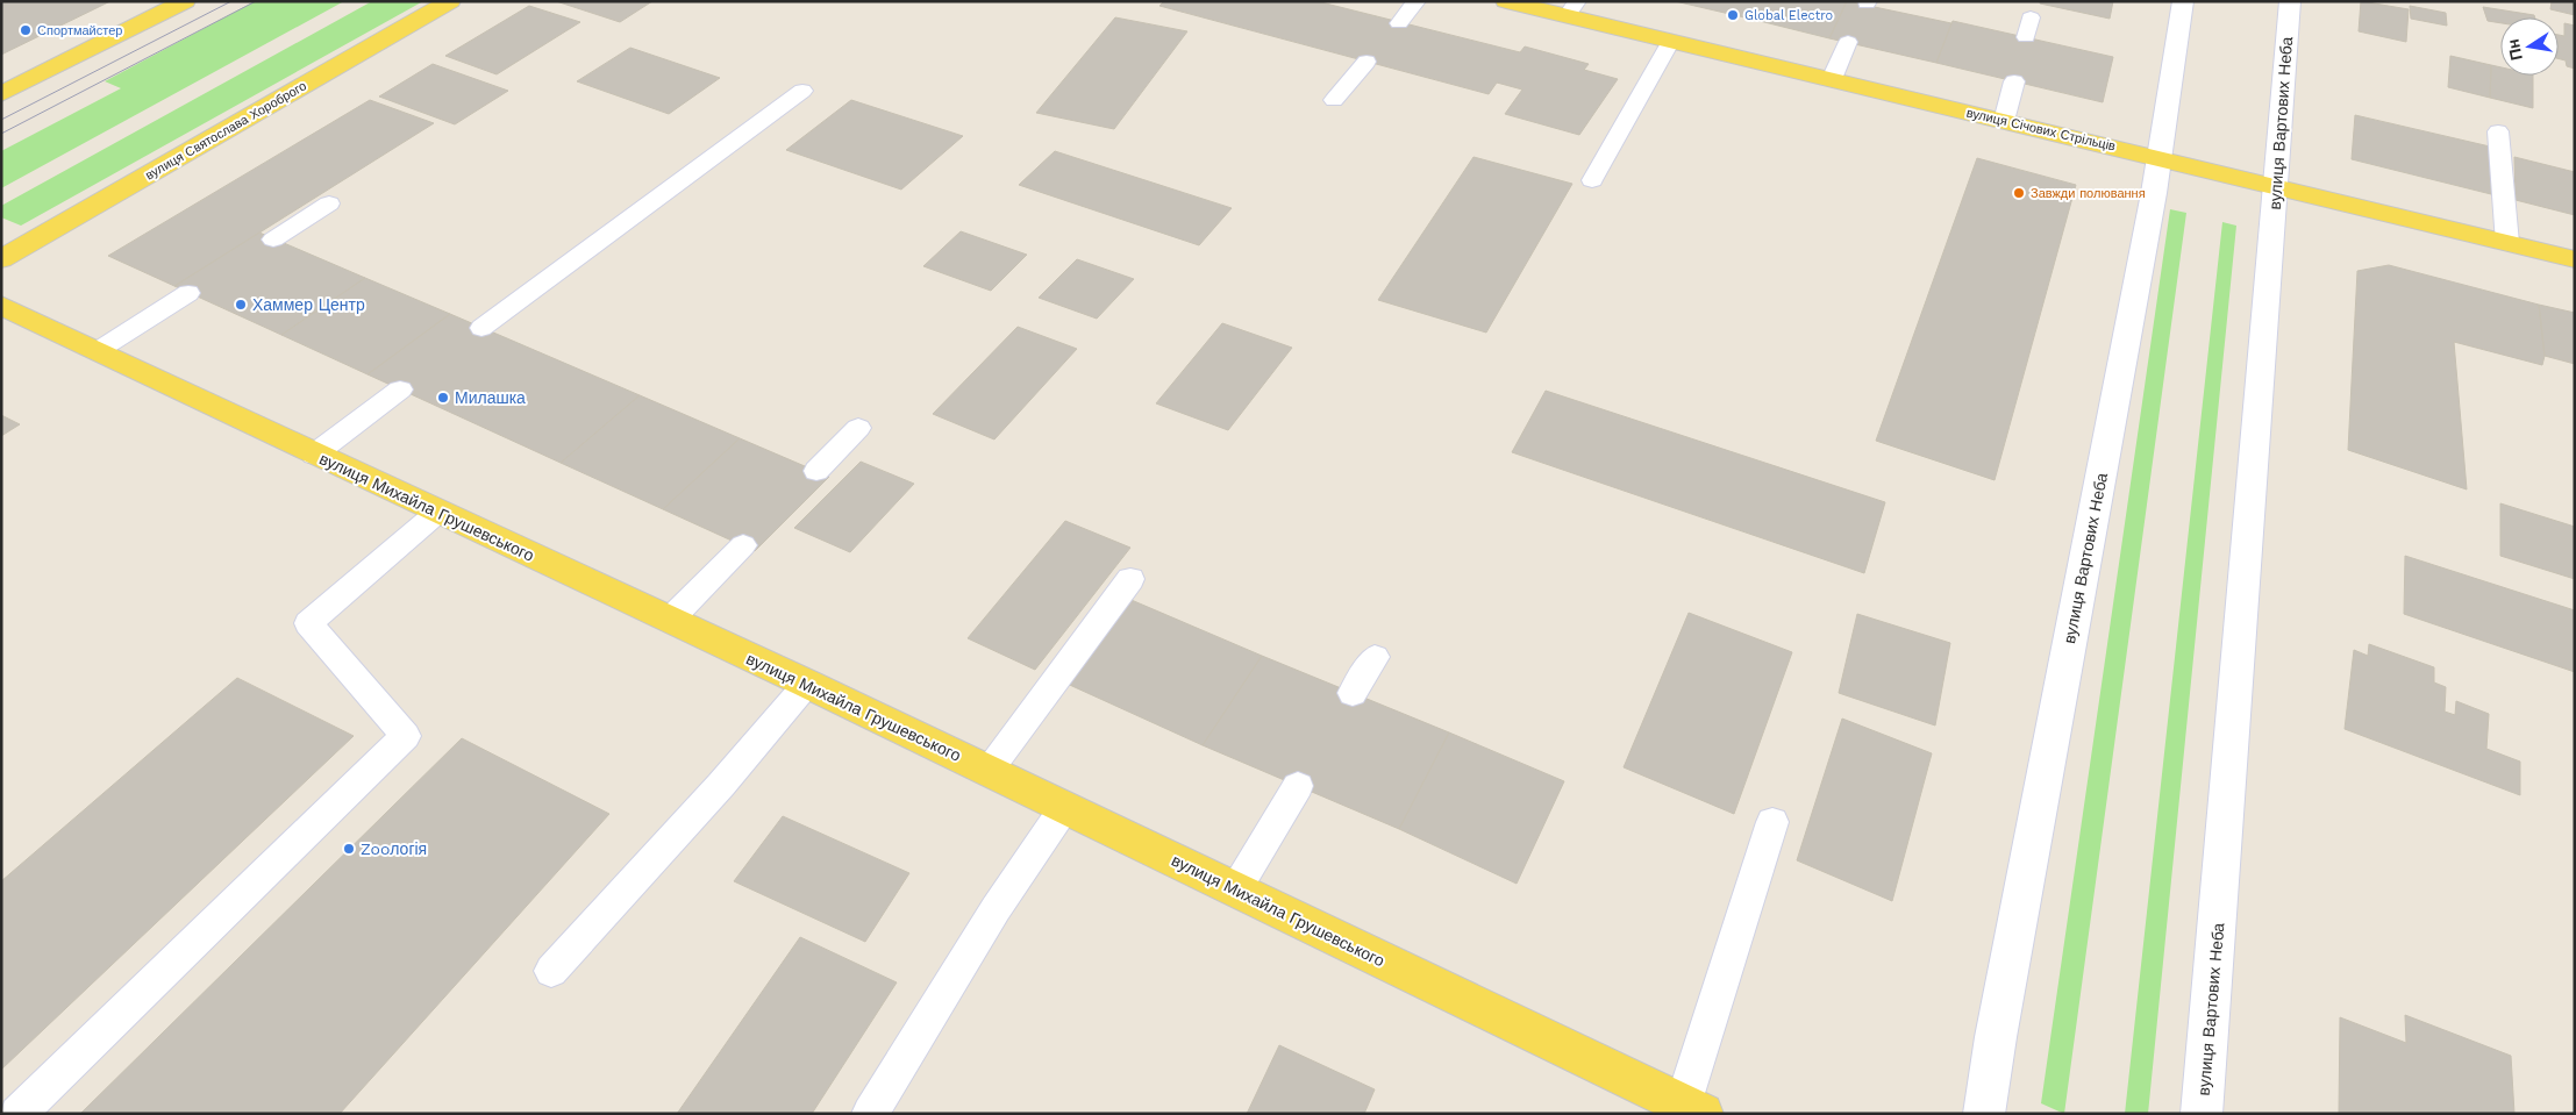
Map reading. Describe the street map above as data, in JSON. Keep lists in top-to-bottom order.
{
  "streets": {
    "main road": ["вулиця Січових Стрільців", "вулиця Святослава Хороброго", "вулиця Михайла Грушевського"],
    "street": ["вулиця Вартових Неба"]
  },
  "crossings": [
    ["вулиця Вартових Неба", "вулиця Січових Стрільців"]
  ],
  "places": [
    "Global Electro",
    "Спортмайстер",
    "Завжди полювання",
    "Хаммер Центр",
    "Милашка",
    "Zooлогія"
  ],
  "north": "left"
}
